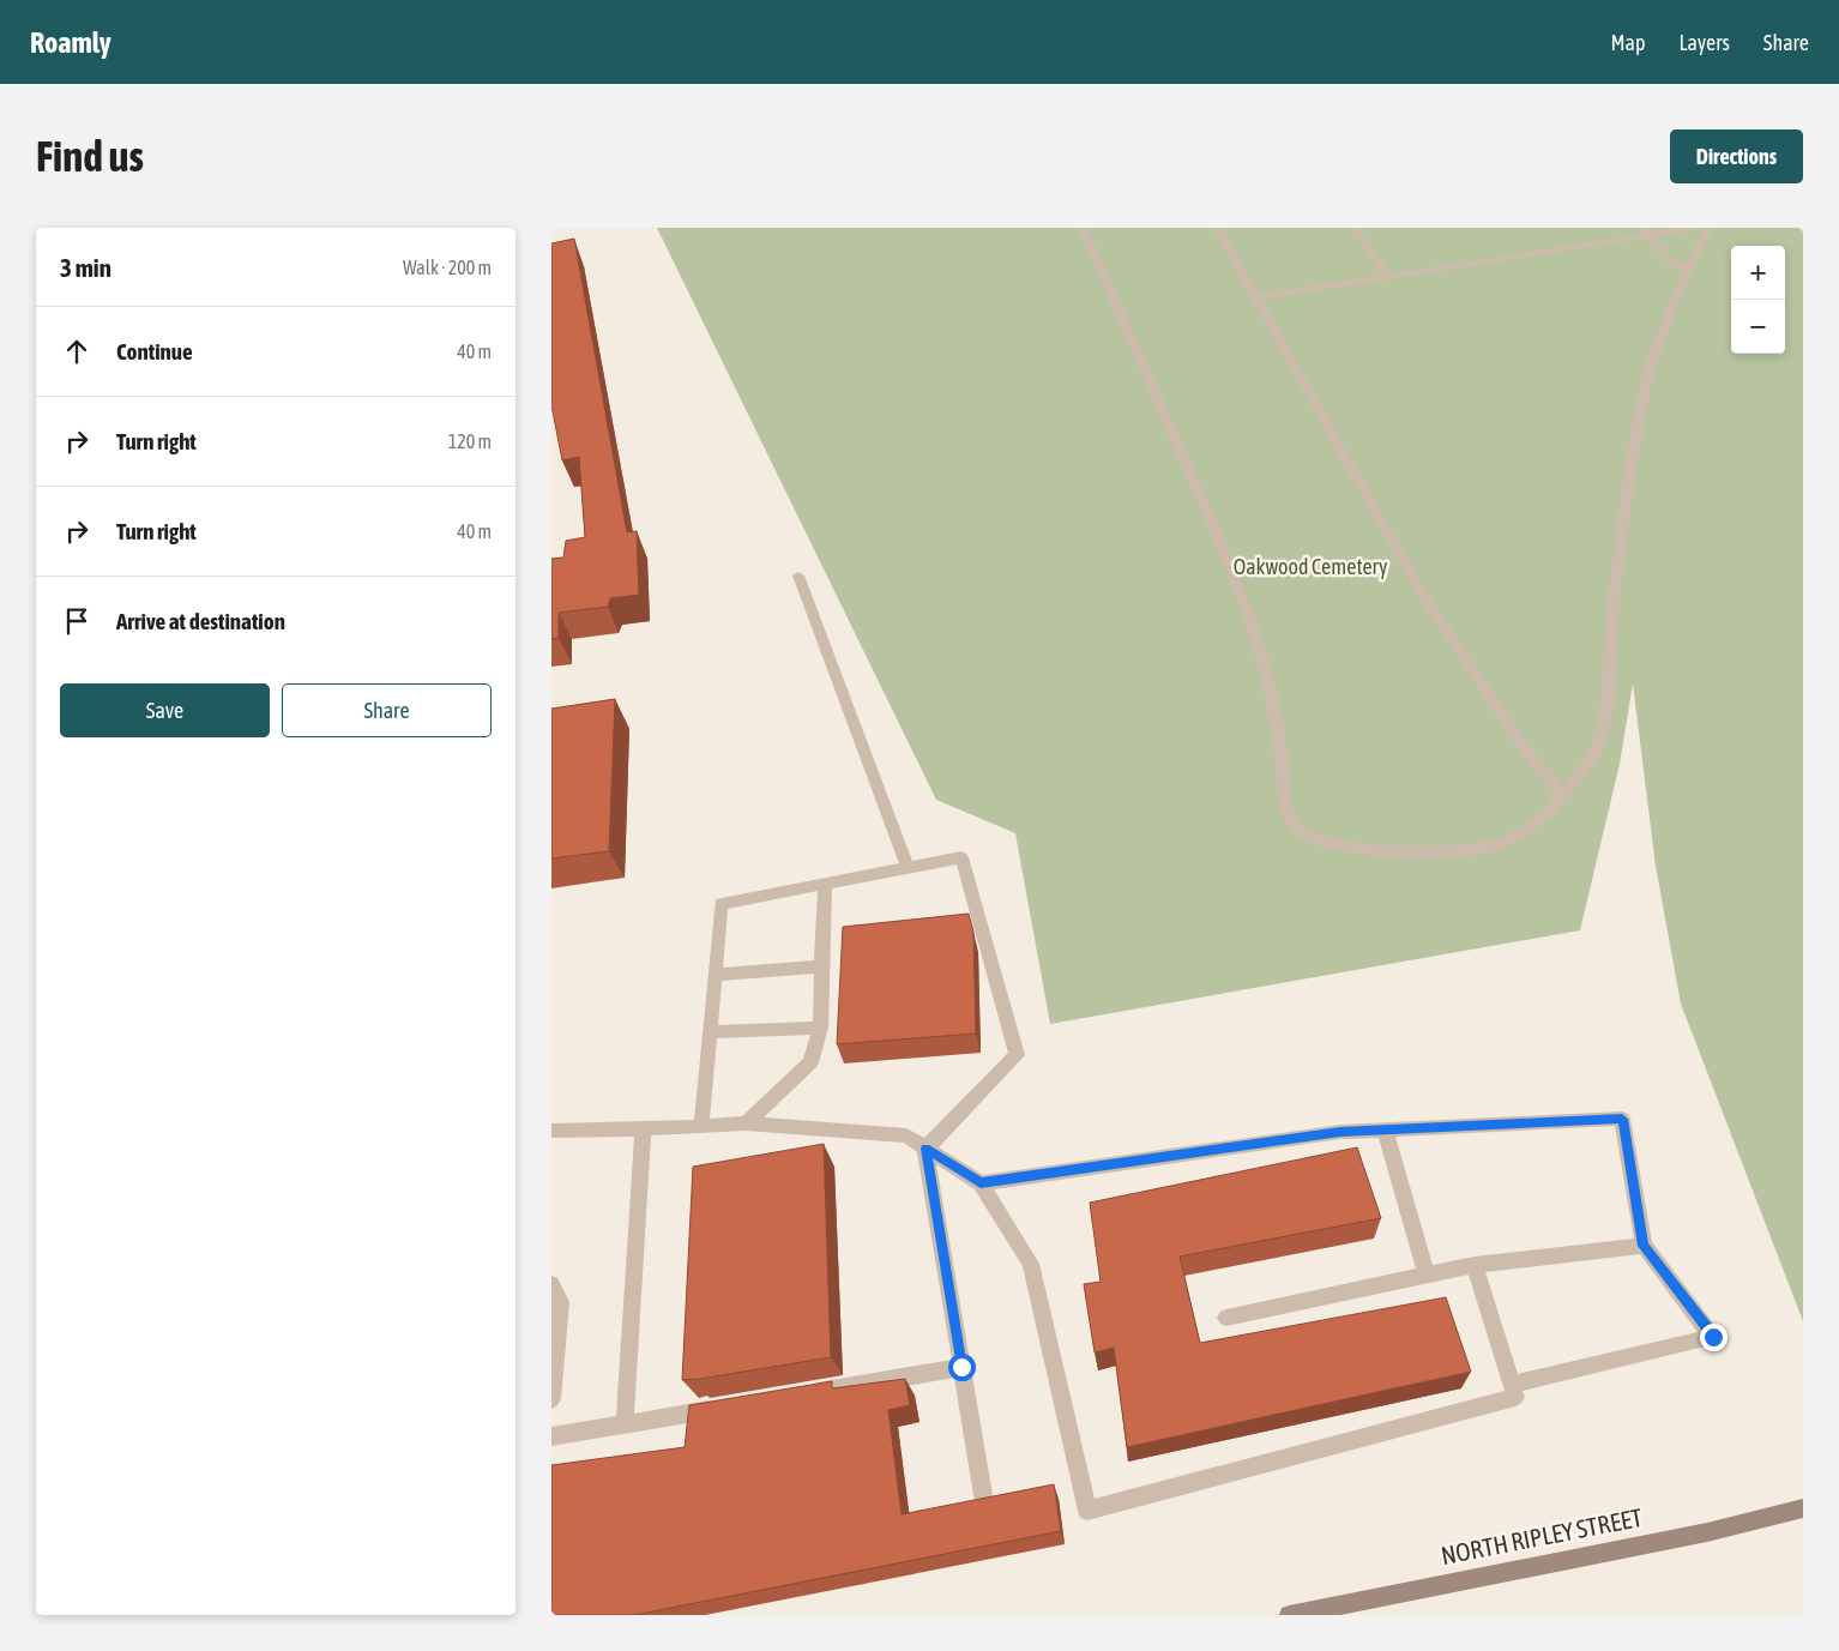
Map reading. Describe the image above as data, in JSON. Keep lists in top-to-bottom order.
{
  "streets": {
    "main road": ["NORTH RIPLEY STREET"]
  },
  "parks": ["Oakwood Cemetery"],
  "page": {
    "header": "Roamly",
    "nav": ["Map", "Layers", "Share"],
    "buttons": [
      "Directions",
      ["Save", "Share"]
    ],
    "title": "Find us",
    "heading": ["3 min", "Walk · 200 m"],
    "map_buttons": ["+", "−"],
    "list": [
      ["Continue", "40 m"],
      ["Turn right", "120 m"],
      ["Turn right", "40 m"],
      "Arrive at destination"
    ]
  }
}
